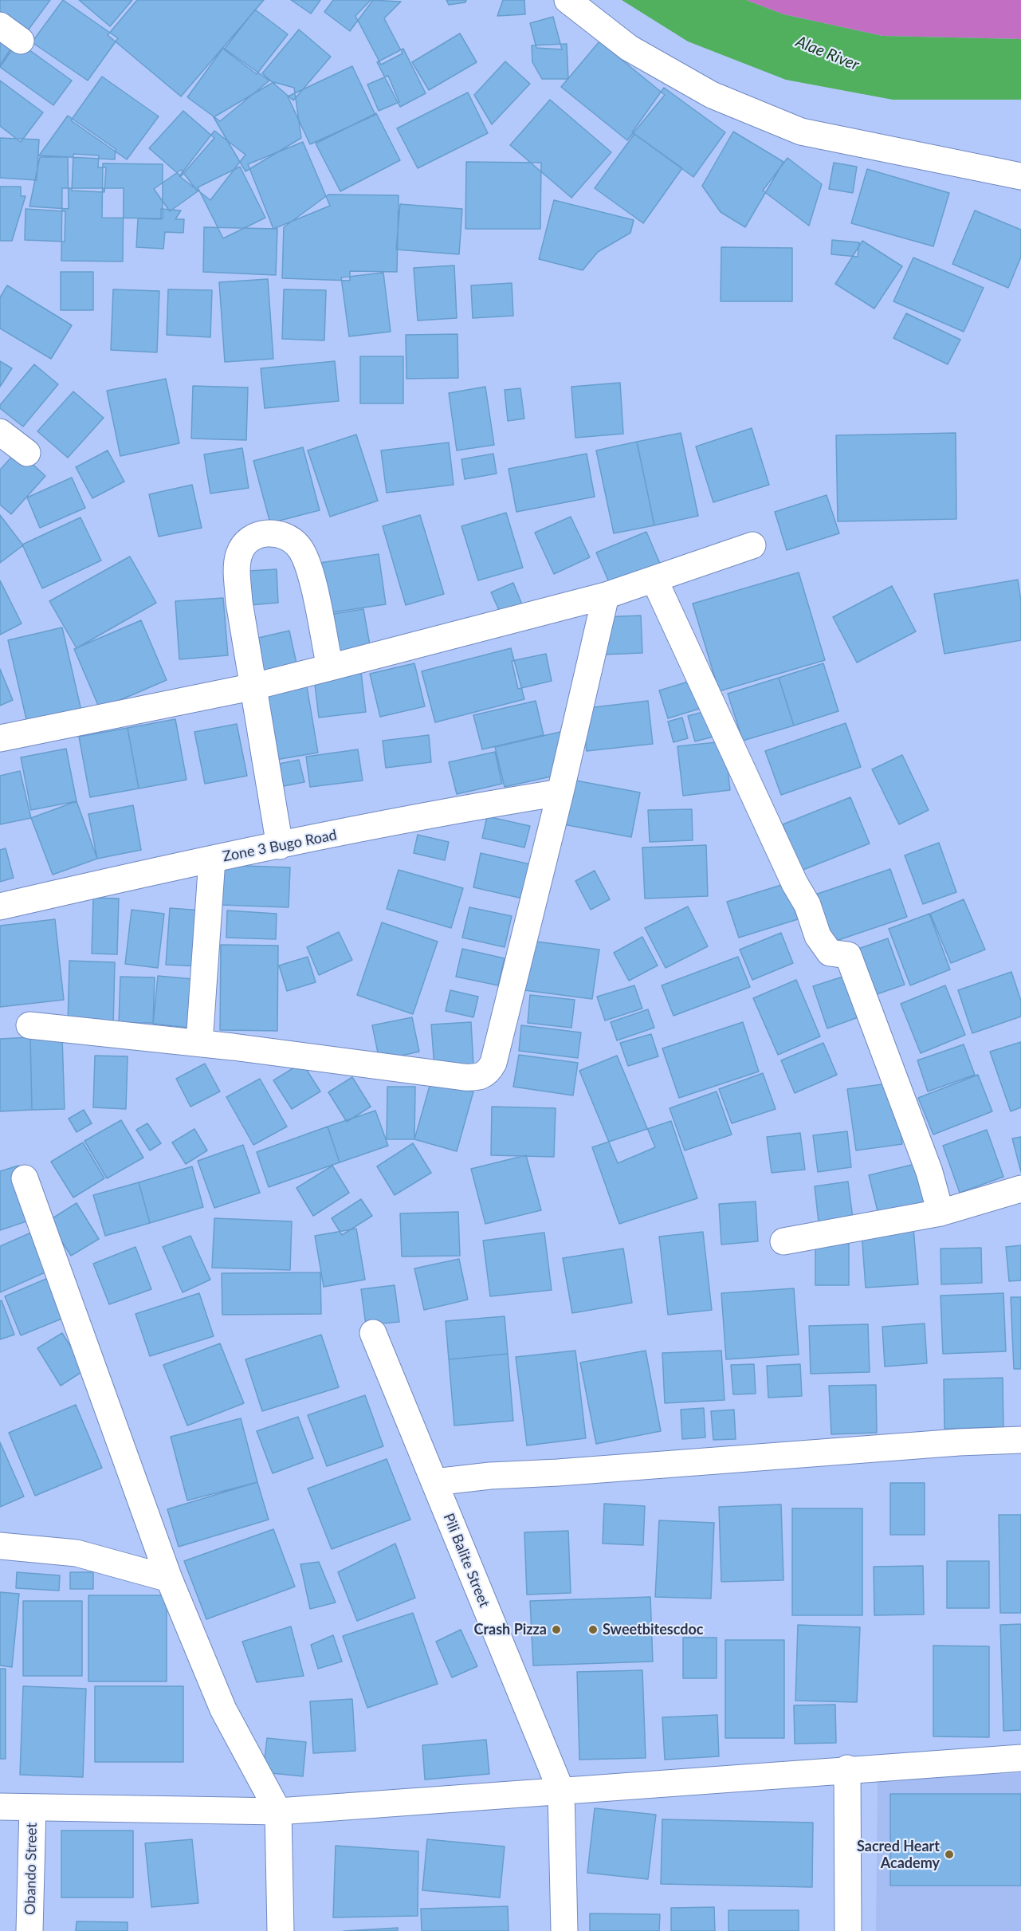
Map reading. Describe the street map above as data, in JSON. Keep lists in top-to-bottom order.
{
  "streets": {
    "street": ["Zone 3 Bugo Road", "Pili Balite Street", "Obando Street"]
  },
  "water": ["Alae River"],
  "places": ["Crash Pizza", "Sweetbitescdoc", "Sacred Heart Academy"]
}
